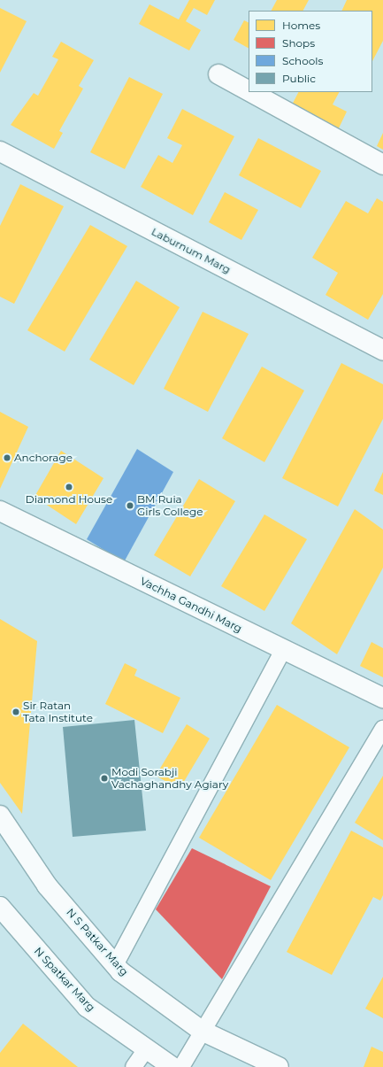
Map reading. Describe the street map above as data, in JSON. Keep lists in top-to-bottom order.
{
  "streets": {
    "street": [
      "Laburnum Marg",
      "Vachha Gandhi Marg",
      "N S Patkar Marg",
      "N Spatkar Marg"
    ]
  },
  "places": [
    "Anchorage",
    "Diamond House",
    "BM Ruia Girls College",
    "Sir Ratan Tata Institute",
    "Modi Sorabji Vachaghandhy Agiary"
  ],
  "legend": [
    "Homes",
    "Shops",
    "Schools",
    "Public"
  ]
}
